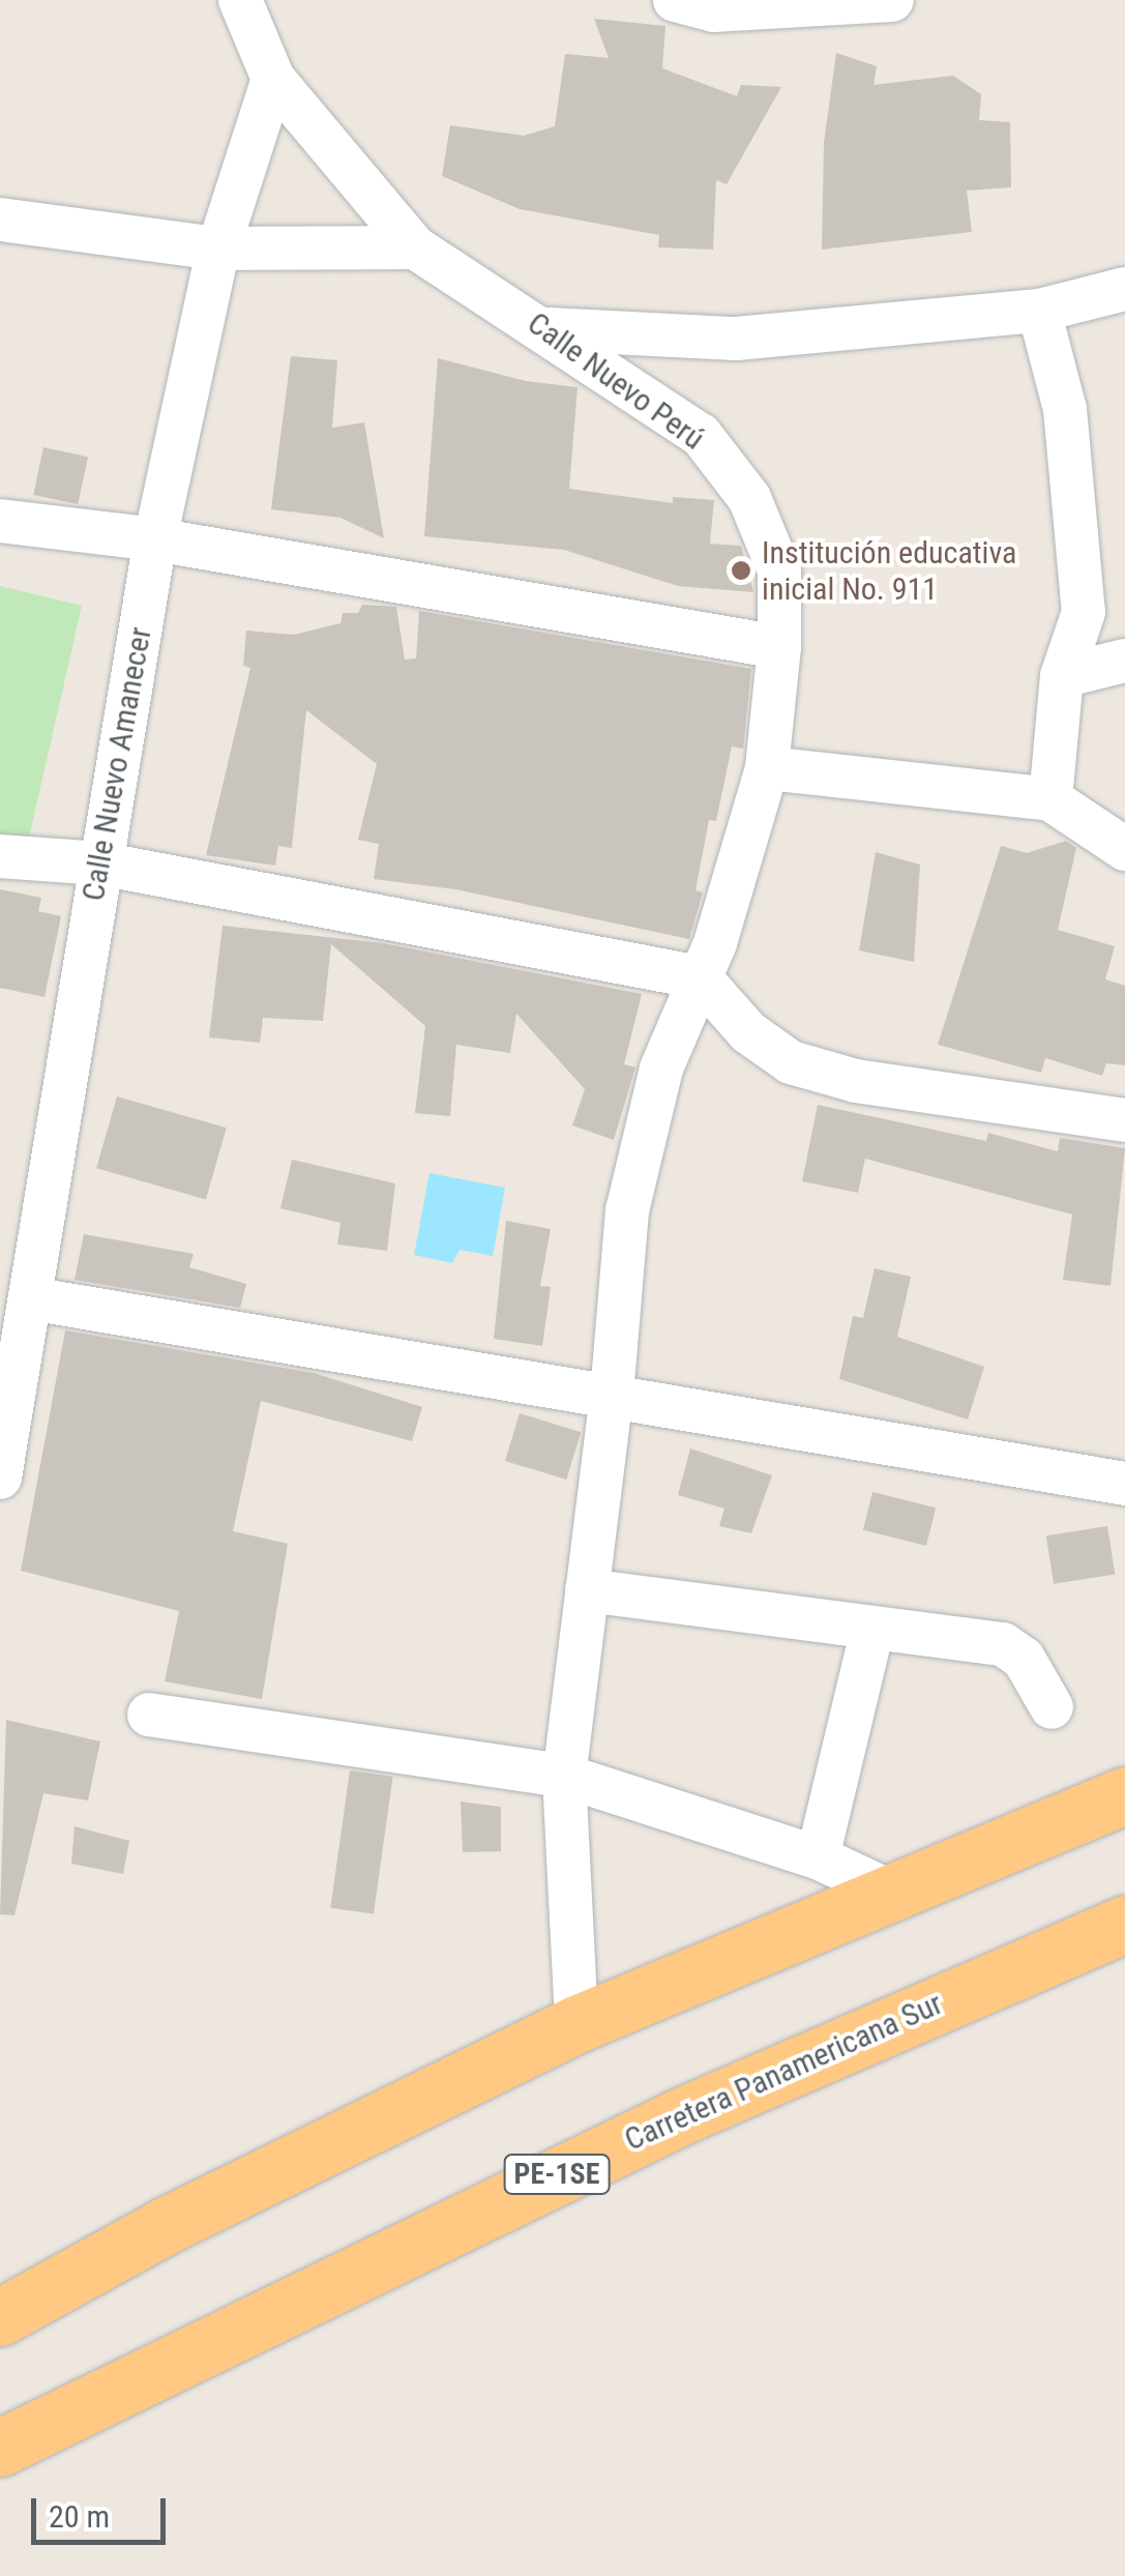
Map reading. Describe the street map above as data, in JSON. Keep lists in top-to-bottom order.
{
  "streets": {
    "highway": ["Carretera Panamericana Sur", "PE-1SE"],
    "street": ["Calle Nuevo Perú", "Calle Nuevo Amanecer"]
  },
  "crossings": [
    ["Calle Nuevo Perú", "Calle Nuevo Amanecer"]
  ],
  "places": ["Institución educativa inicial No. 911"],
  "scale_bar": "20 m"
}
